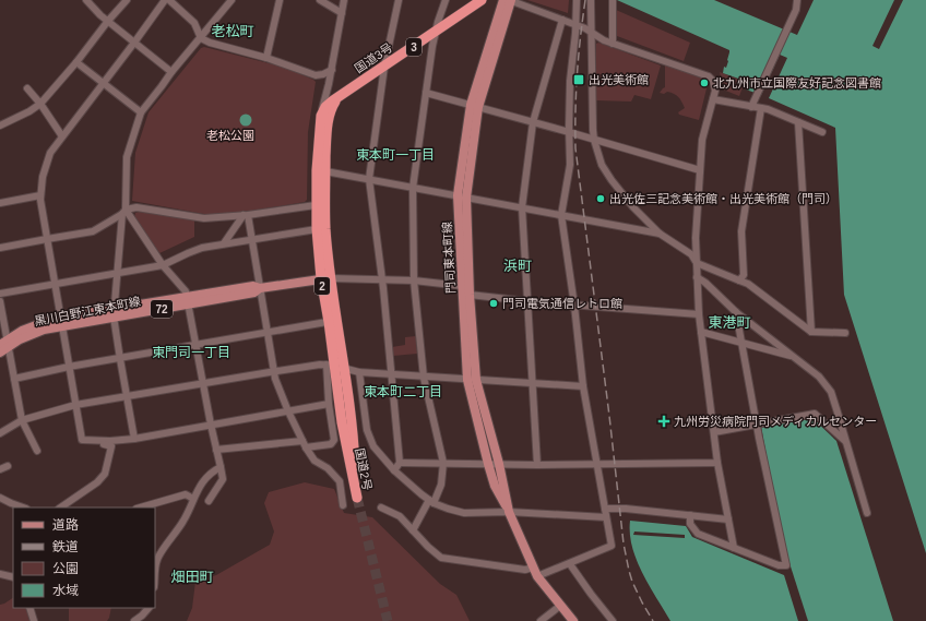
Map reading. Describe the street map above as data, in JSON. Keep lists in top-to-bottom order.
{
  "streets": {
    "highway": [
      "3",
      "国道3号",
      "2",
      "国道2号"
    ],
    "main road": ["門司東本町線", "72", "黒川白野江東本町線"]
  },
  "crossings": [
    ["国道3号", "国道2号"],
    ["黒川白野江東本町線", "国道2号"]
  ],
  "districts": [
    "老松町",
    "東本町一丁目",
    "浜町",
    "東港町",
    "東門司一丁目",
    "東本町二丁目",
    "畑田町"
  ],
  "parks": ["老松公園"],
  "places": {
    "transit": ["出光美術館"],
    "other": ["北九州市立国際友好記念図書館", "出光佐三記念美術館・出光美術館（門司）", "門司電気通信レトロ館"],
    "health": ["九州労災病院門司メディカルセンター"]
  },
  "legend": [
    "道路",
    "鉄道",
    "公園",
    "水域"
  ]
}
